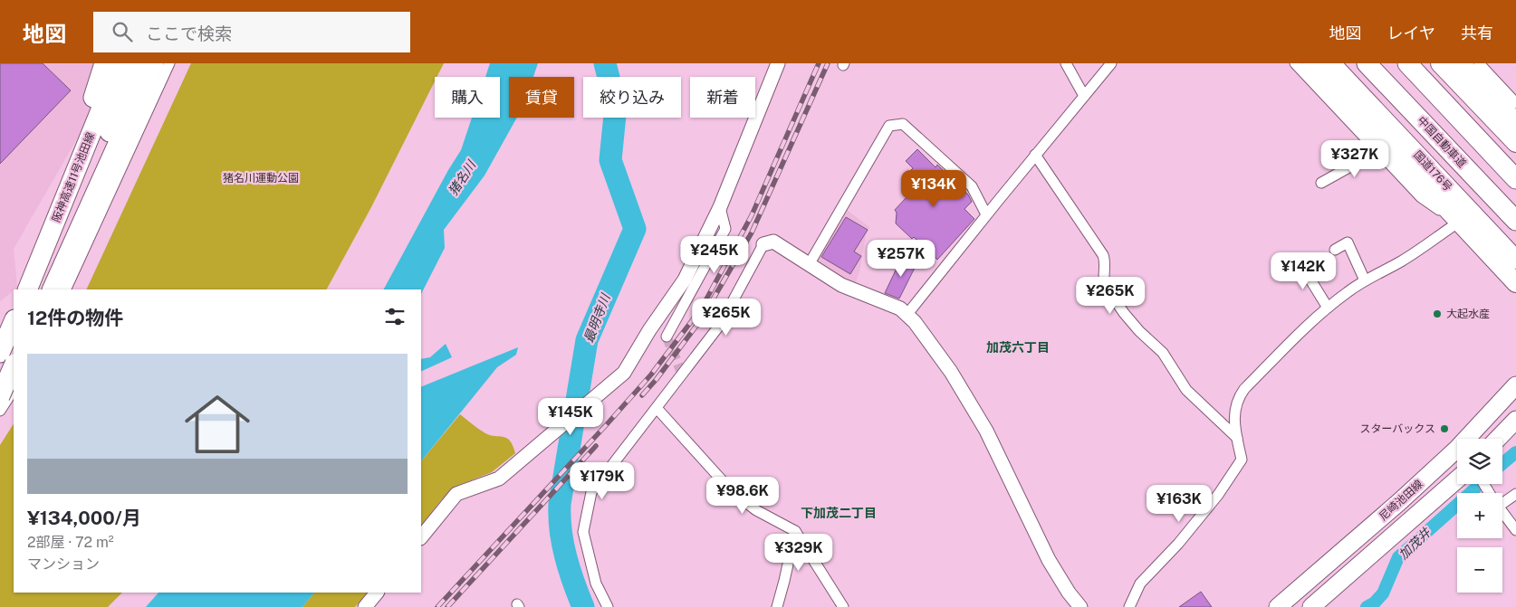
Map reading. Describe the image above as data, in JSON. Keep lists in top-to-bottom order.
{
  "streets": {
    "highway": ["中国自動車道", "国道176号", "阪神高速11号池田線"],
    "main road": ["尼崎池田線"]
  },
  "districts": ["加茂六丁目", "下加茂二丁目"],
  "water": ["猪名川", "最明寺川", "加茂井"],
  "parks": ["猪名川運動公園"],
  "places": ["大起水産", "スターバックス"],
  "page": {
    "header": "地図",
    "search": "ここで検索",
    "nav": ["地図", "レイヤ", "共有"],
    "chip": [
      "購入",
      "賃貸",
      "絞り込み",
      "新着"
    ],
    "price": [
      "¥327K",
      "¥134K",
      "¥245K",
      "¥257K",
      "¥142K",
      "¥265K",
      "¥265K",
      "¥145K",
      "¥179K",
      "¥98.6K",
      "¥163K",
      "¥329K"
    ],
    "heading": "12件の物件",
    "list": [
      {
        "name": "¥134,000/月",
        "note": "2部屋 · 72 m² · マンション"
      }
    ],
    "map_buttons": ["+", "−"]
  }
}
